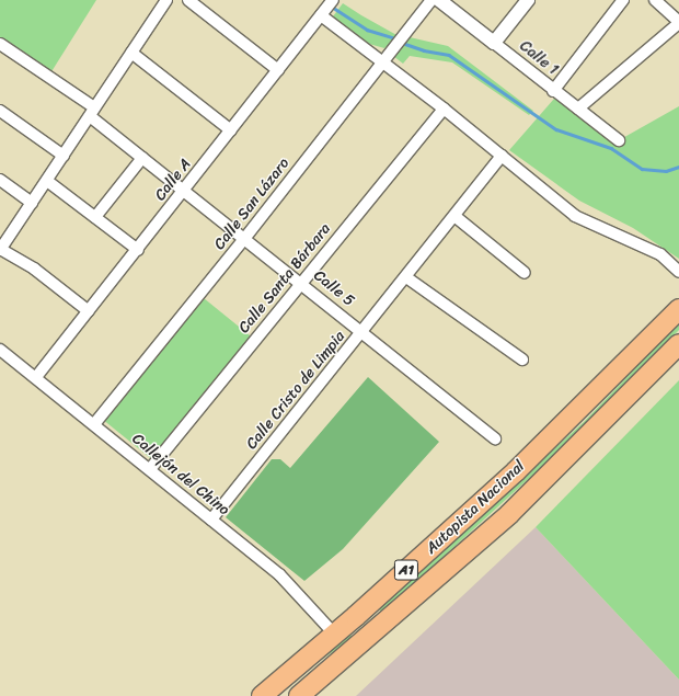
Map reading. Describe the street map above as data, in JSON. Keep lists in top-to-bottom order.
{
  "streets": {
    "highway": ["Autopista Nacional", "A1"],
    "street": [
      "Calle 1",
      "Calle A",
      "Calle San Lázaro",
      "Calle Santa Bárbara",
      "Calle 5",
      "Calle Cristo de Limpia",
      "Callejón del Chino"
    ]
  },
  "crossings": [
    ["Calle A", "Calle 5"],
    ["Calle A", "Callejón del Chino"],
    ["Calle San Lázaro", "Calle 5"],
    ["Calle San Lázaro", "Callejón del Chino"],
    ["Calle Santa Bárbara", "Calle 5"],
    ["Calle Santa Bárbara", "Callejón del Chino"],
    ["Calle 5", "Calle Cristo de Limpia"],
    ["Calle Cristo de Limpia", "Callejón del Chino"],
    ["Callejón del Chino", "Autopista Nacional"]
  ]
}
